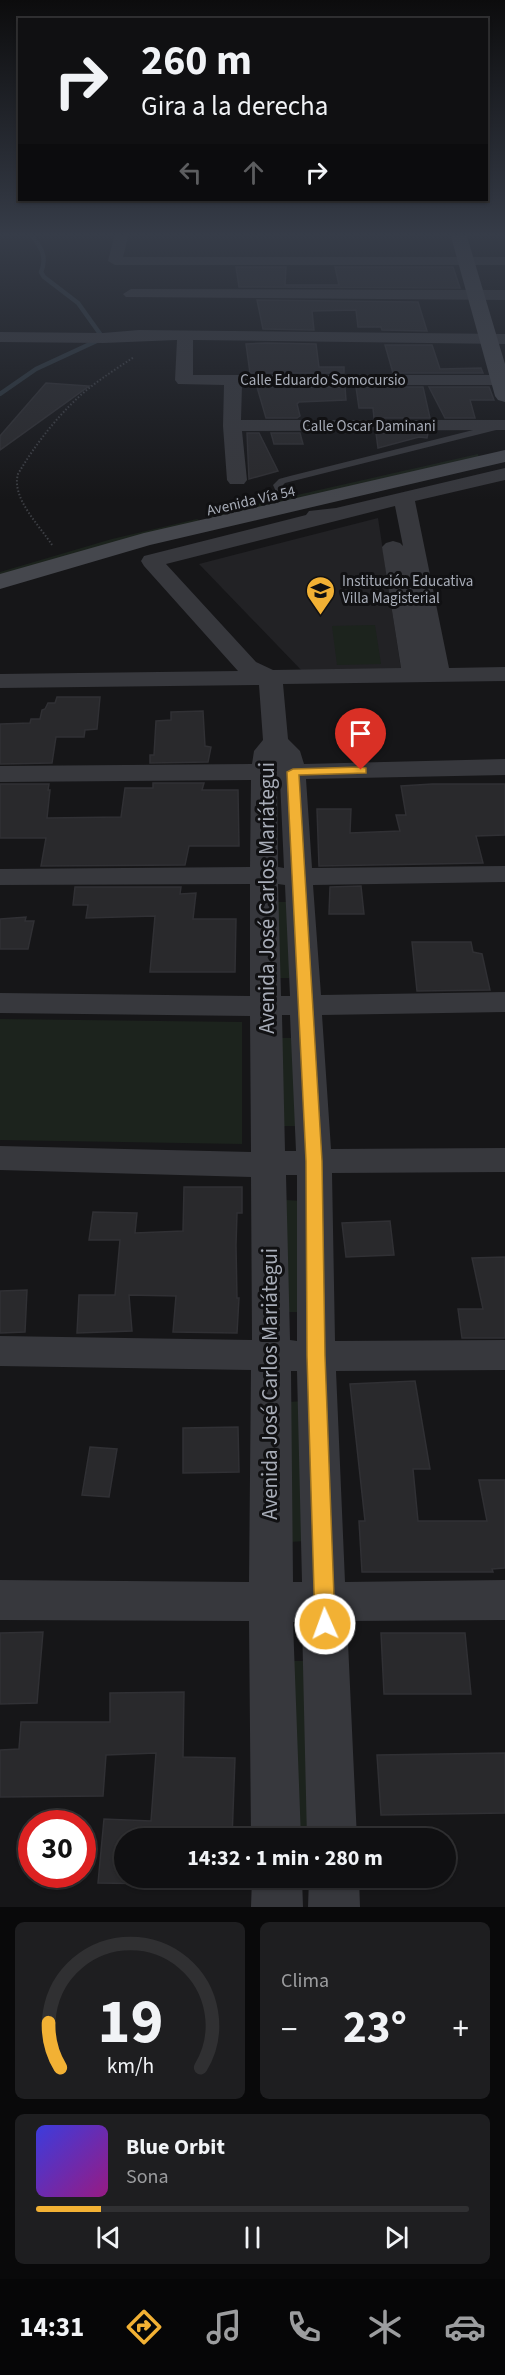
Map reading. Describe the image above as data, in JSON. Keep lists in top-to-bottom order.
{
  "streets": {
    "main road": ["Avenida Vía 54"],
    "street": ["Calle Eduardo Somocursio", "Calle Oscar Daminani", "Avenida José Carlos Mariátegui"]
  },
  "crossings": [
    ["Calle Oscar Daminani", "Avenida Vía 54"]
  ],
  "places": {
    "school or university": ["Institución Educativa Villa Magisterial"]
  },
  "page": {
    "turn": ["260 m", "Gira a la derecha"],
    "limit": "30",
    "trip": "14:32 · 1 min · 280 m",
    "tile": "Clima",
    "heat": ["−", "23°", "+"],
    "song": ["Blue Orbit", "Sona"],
    "tabs": "14:31",
    "gauge": ["19", "km/h"]
  }
}
